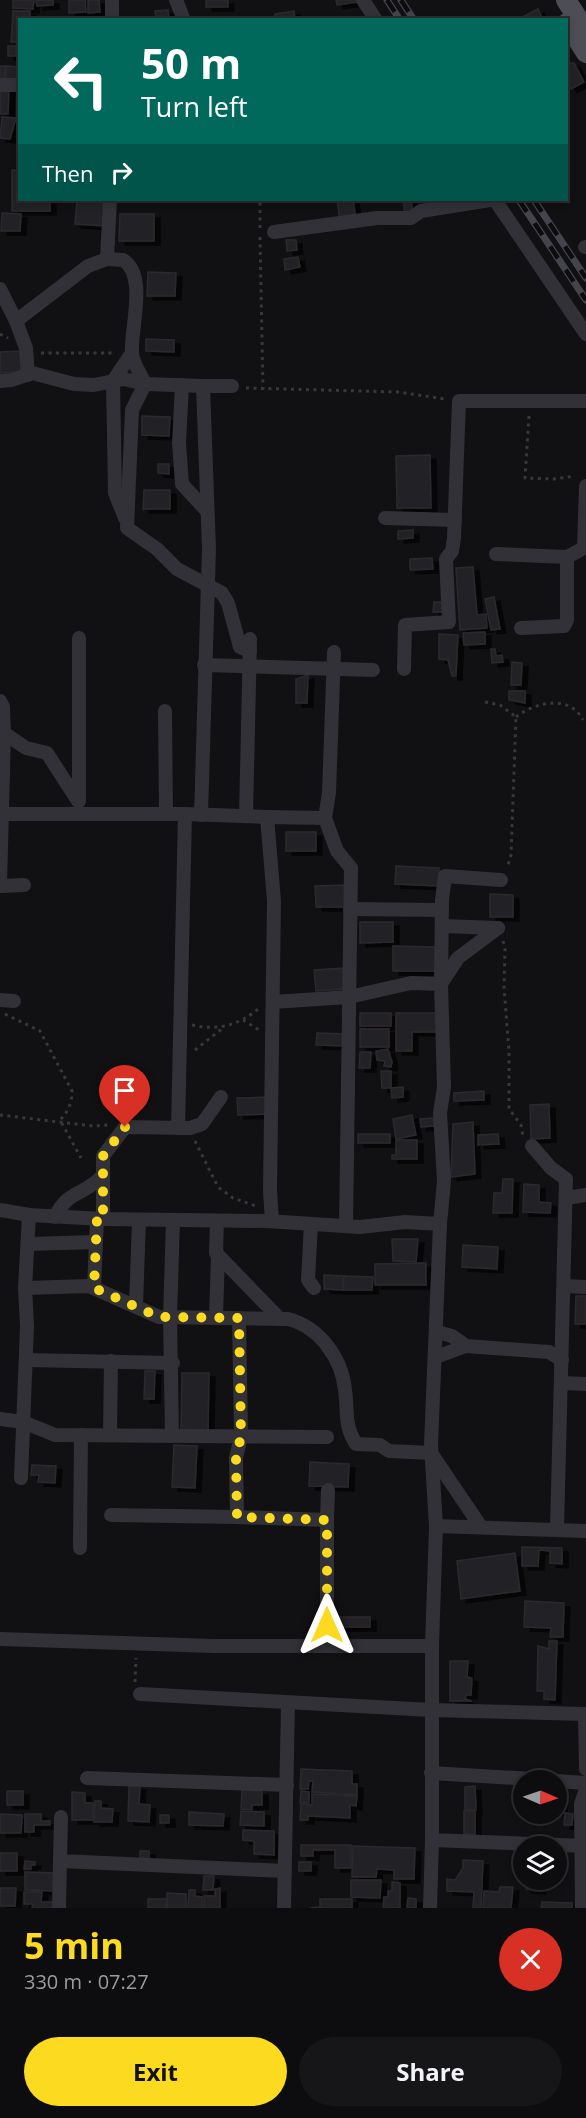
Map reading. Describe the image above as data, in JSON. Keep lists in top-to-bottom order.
{
  "north": "right",
  "page": {
    "turn": ["50 m", "Turn left"],
    "then": "Then",
    "heading": ["5 min", "330 m · 07:27"],
    "buttons": ["Exit", "Share"]
  }
}
